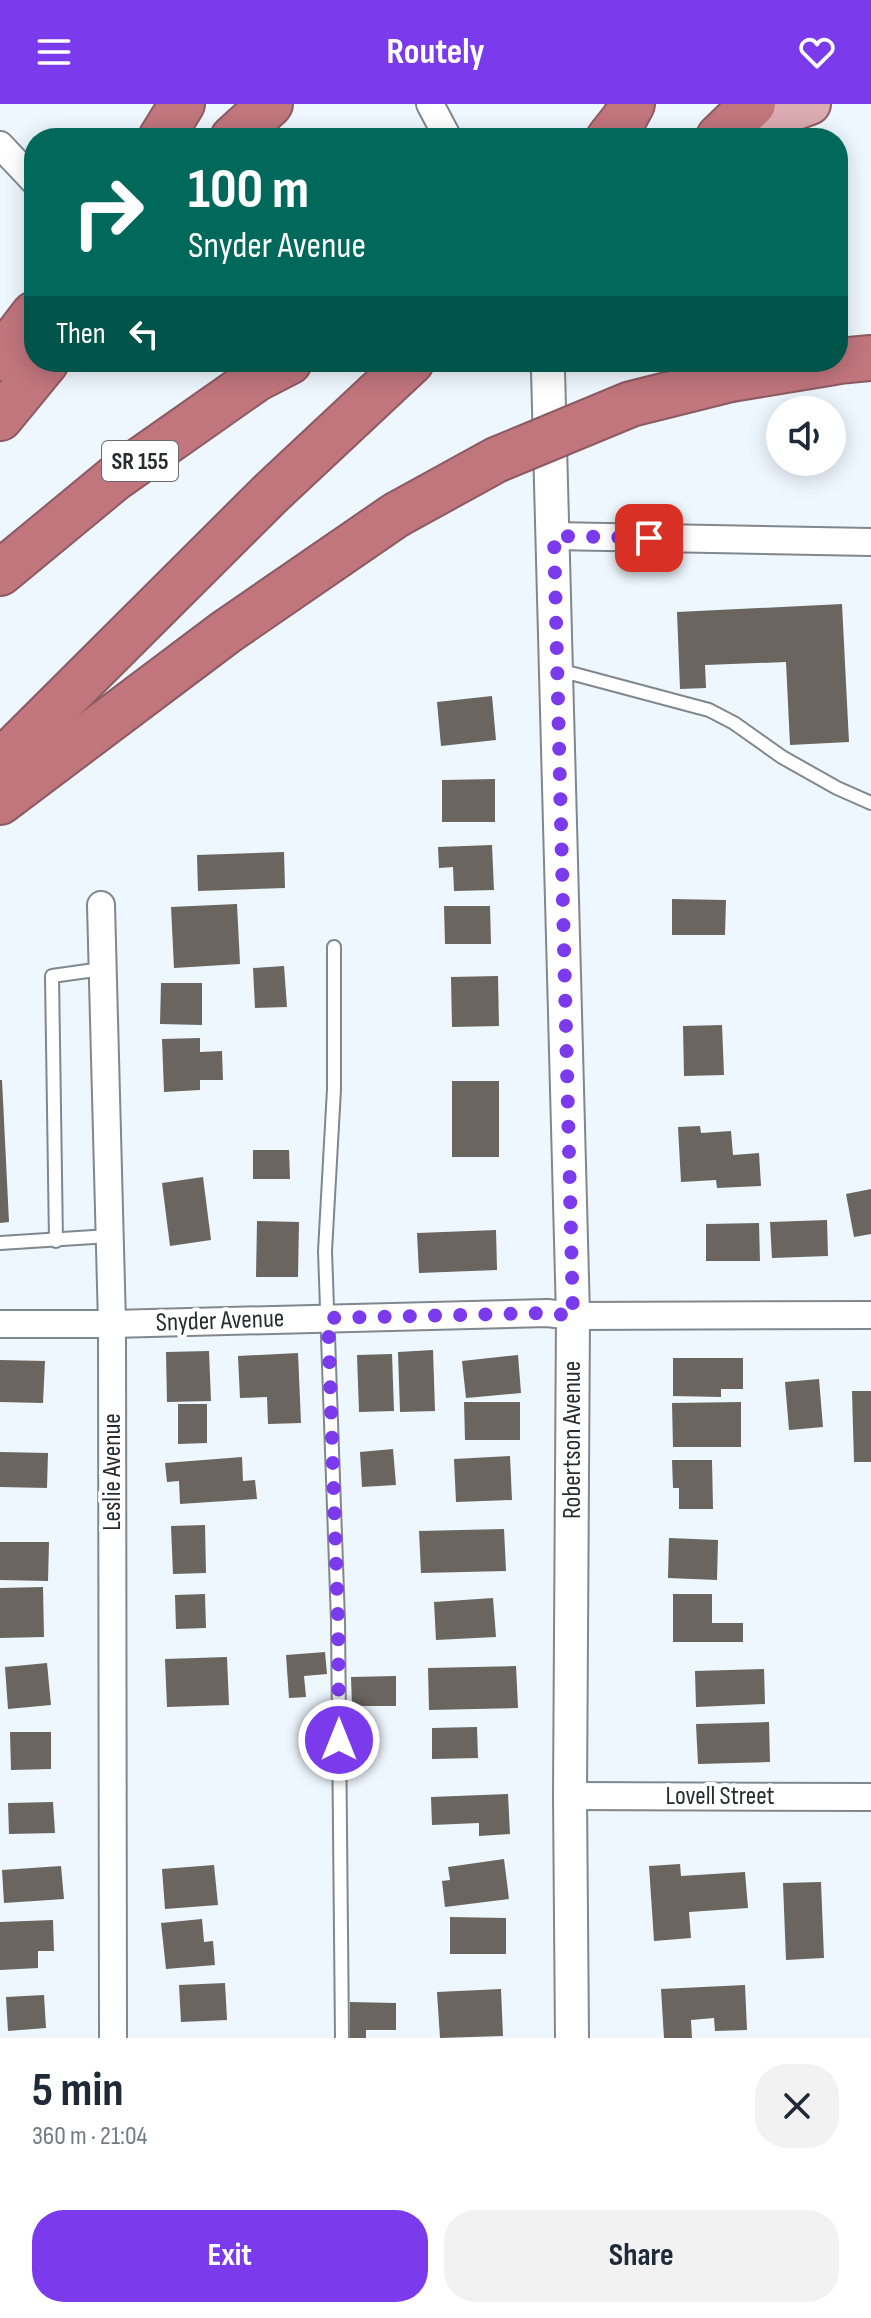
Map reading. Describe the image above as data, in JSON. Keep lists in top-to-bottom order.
{
  "streets": {
    "highway": ["SR 155"],
    "street": [
      "Snyder Avenue",
      "Robertson Avenue",
      "Leslie Avenue",
      "Lovell Street"
    ]
  },
  "crossings": [
    ["Snyder Avenue", "Robertson Avenue"],
    ["Snyder Avenue", "Leslie Avenue"],
    ["Robertson Avenue", "Lovell Street"]
  ],
  "page": {
    "header": "Routely",
    "turn": ["100 m", "Snyder Avenue"],
    "then": "Then",
    "heading": ["5 min", "360 m · 21:04"],
    "buttons": ["Exit", "Share"]
  }
}
